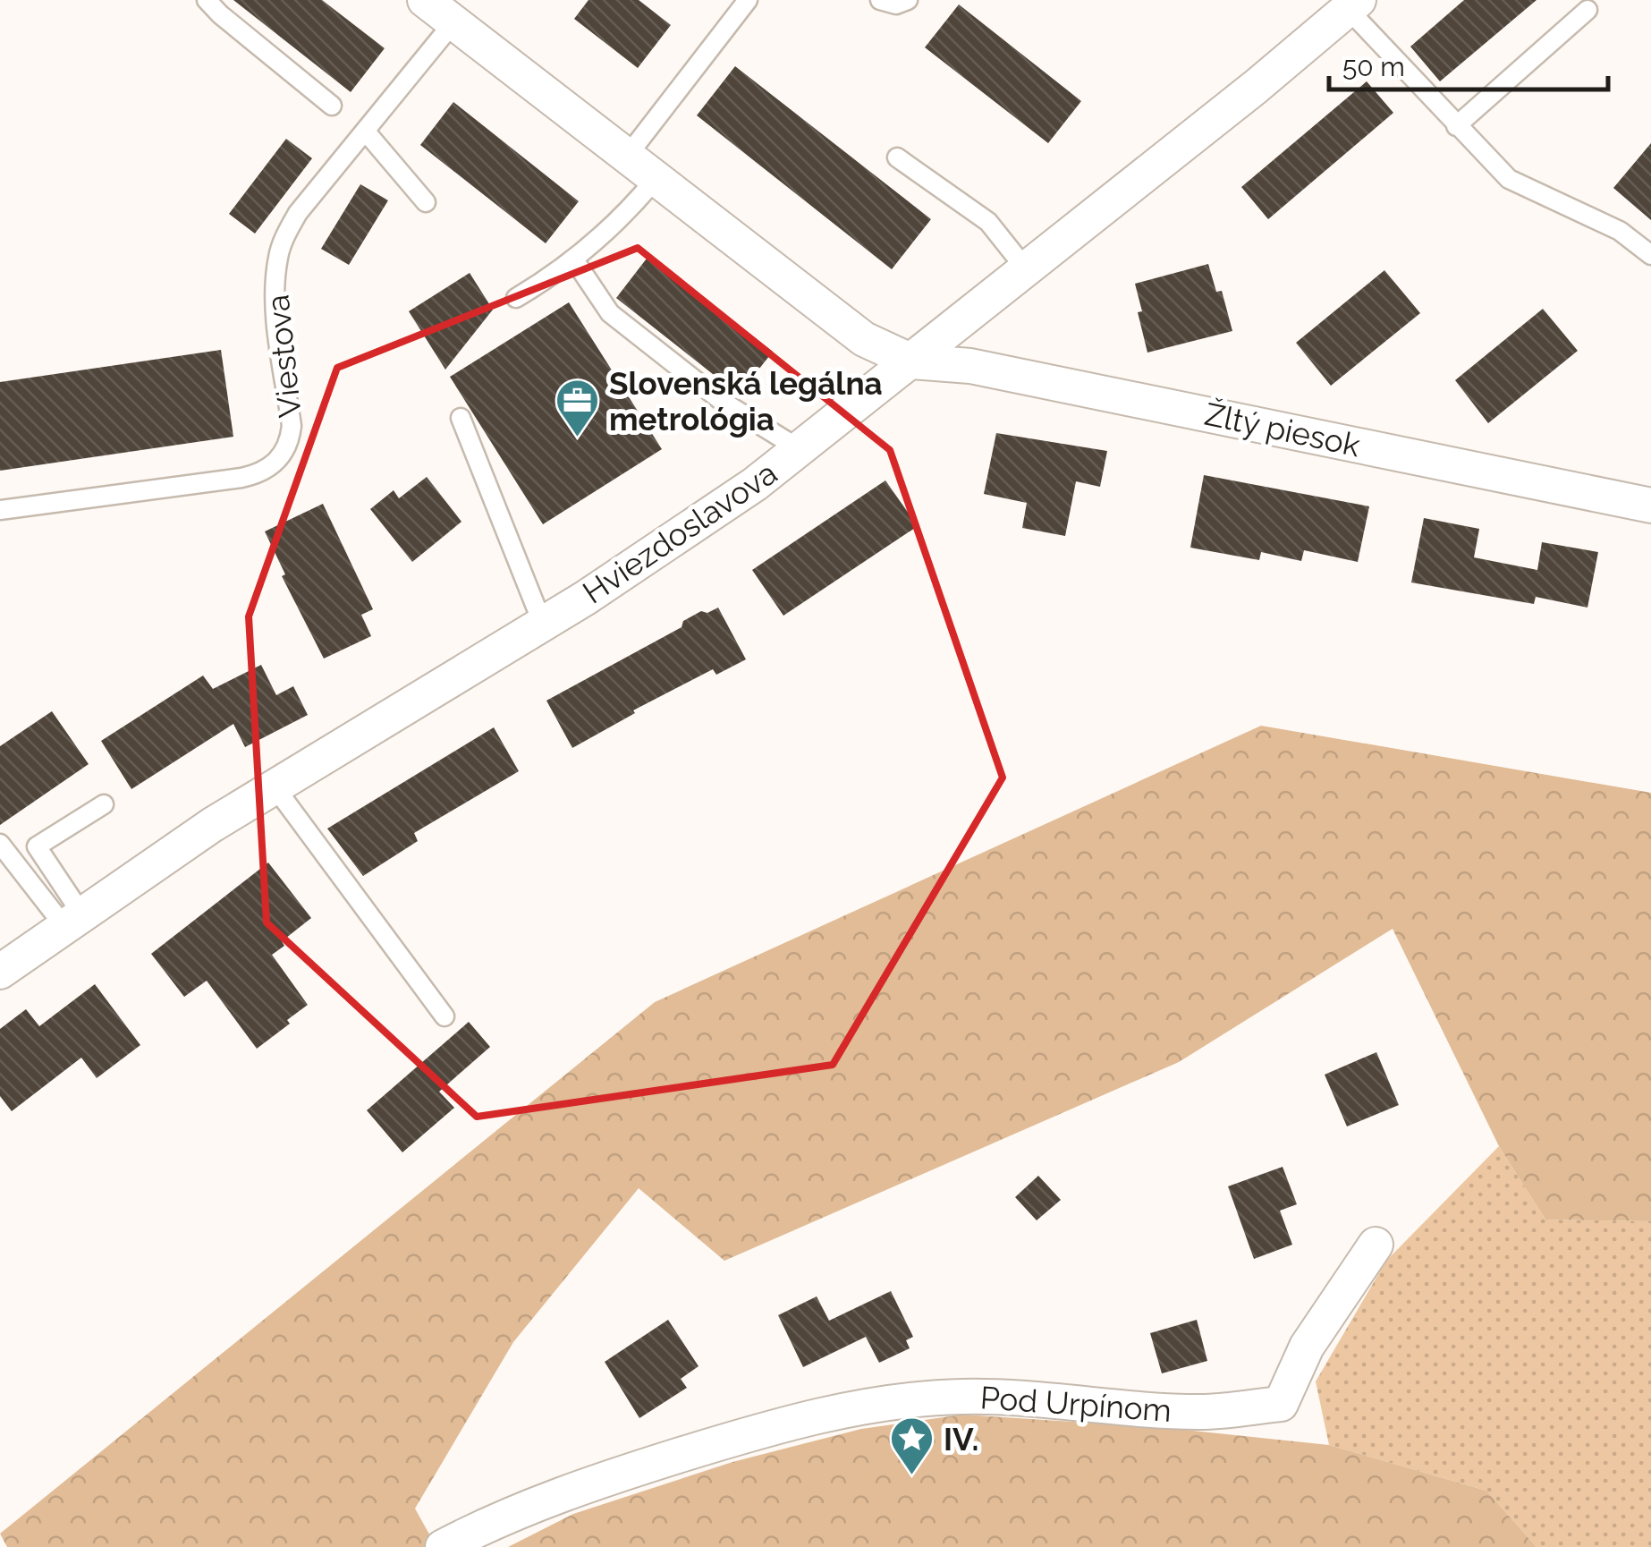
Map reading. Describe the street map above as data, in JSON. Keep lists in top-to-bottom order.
{
  "streets": {
    "street": ["Žltý piesok", "Hviezdoslavova", "Pod Urpínom"],
    "lane": ["Viestova"]
  },
  "crossings": [
    ["Žltý piesok", "Hviezdoslavova"]
  ],
  "places": {
    "office": ["Slovenská legálna metrológia"],
    "place": ["IV."]
  },
  "scale_bar": "50 m"
}
